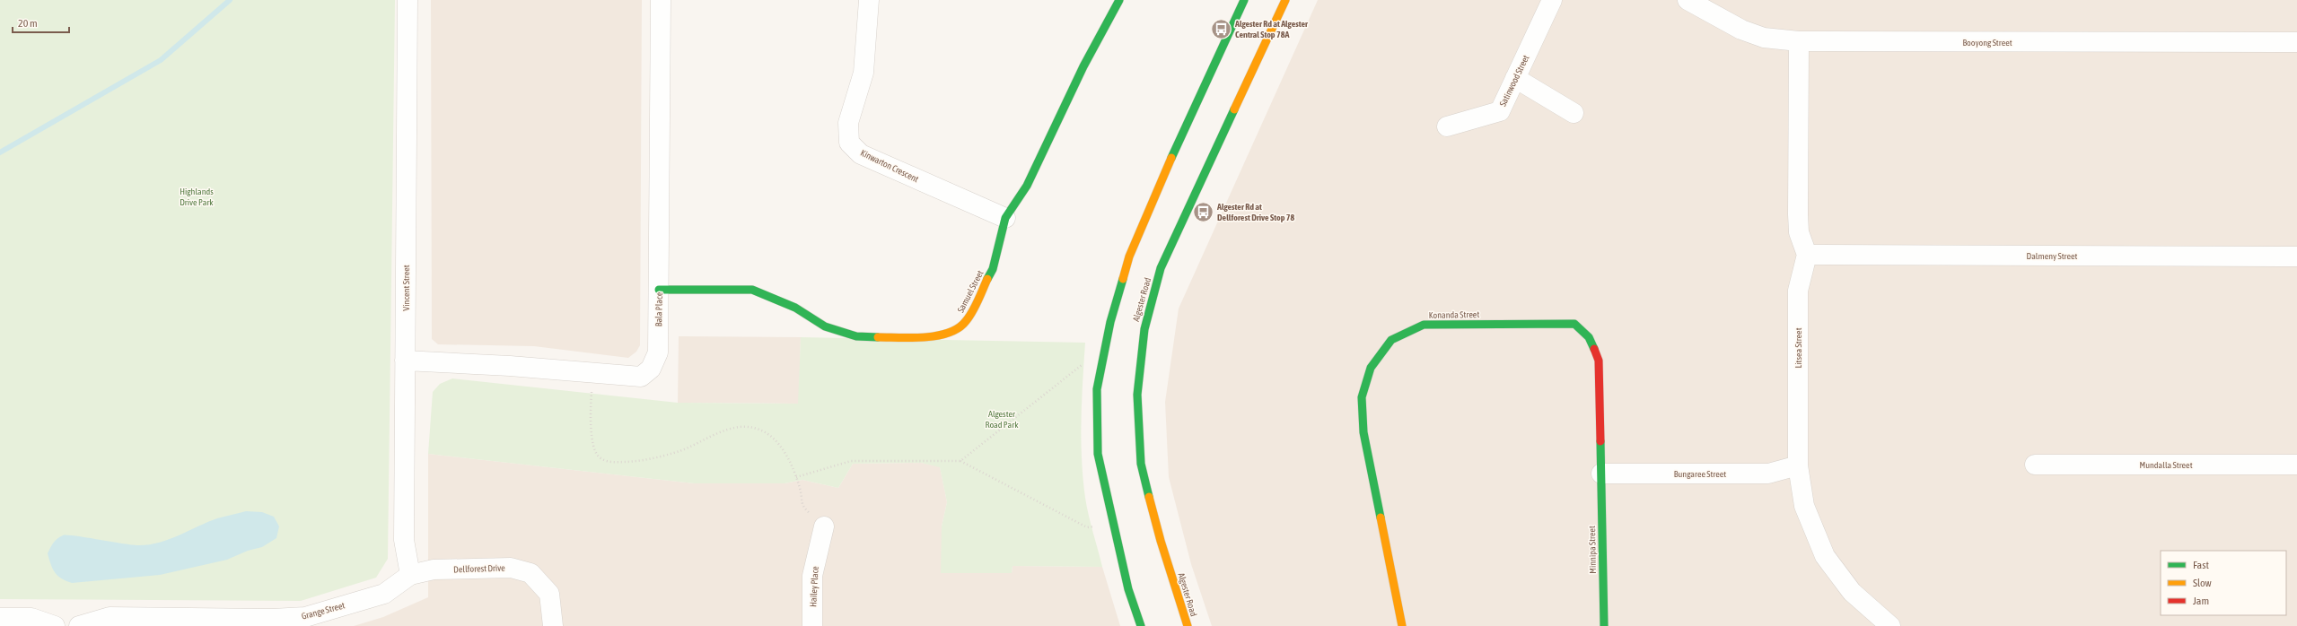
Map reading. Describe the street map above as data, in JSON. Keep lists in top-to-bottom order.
{
  "streets": {
    "street": [
      "Booyong Street",
      "Satinwood Street",
      "Kinwarton Crescent",
      "Dalmeny Street",
      "Vincent Street",
      "Samuel Street",
      "Algester Road",
      "Bala Place",
      "Konanda Street",
      "Litsea Street",
      "Mundalla Street",
      "Bungaree Street",
      "Minnipa Street",
      "Dellforest Drive",
      "Hailey Place",
      "Grange Street"
    ]
  },
  "crossings": [
    ["Kinwarton Crescent", "Samuel Street"],
    ["Dalmeny Street", "Litsea Street"],
    ["Vincent Street", "Bala Place"],
    ["Vincent Street", "Dellforest Drive"],
    ["Vincent Street", "Grange Street"],
    ["Samuel Street", "Bala Place"],
    ["Konanda Street", "Bungaree Street"],
    ["Konanda Street", "Minnipa Street"],
    ["Litsea Street", "Bungaree Street"],
    ["Bungaree Street", "Minnipa Street"],
    ["Dellforest Drive", "Grange Street"]
  ],
  "parks": ["Highlands Drive Park", "Algester Road Park"],
  "places": {
    "bus stop": ["Algester Rd at Algester Central Stop 78A", "Algester Rd at Dellforest Drive Stop 78"]
  },
  "legend": ["Fast", "Slow", "Jam"],
  "scale_bar": "20 m"
}
